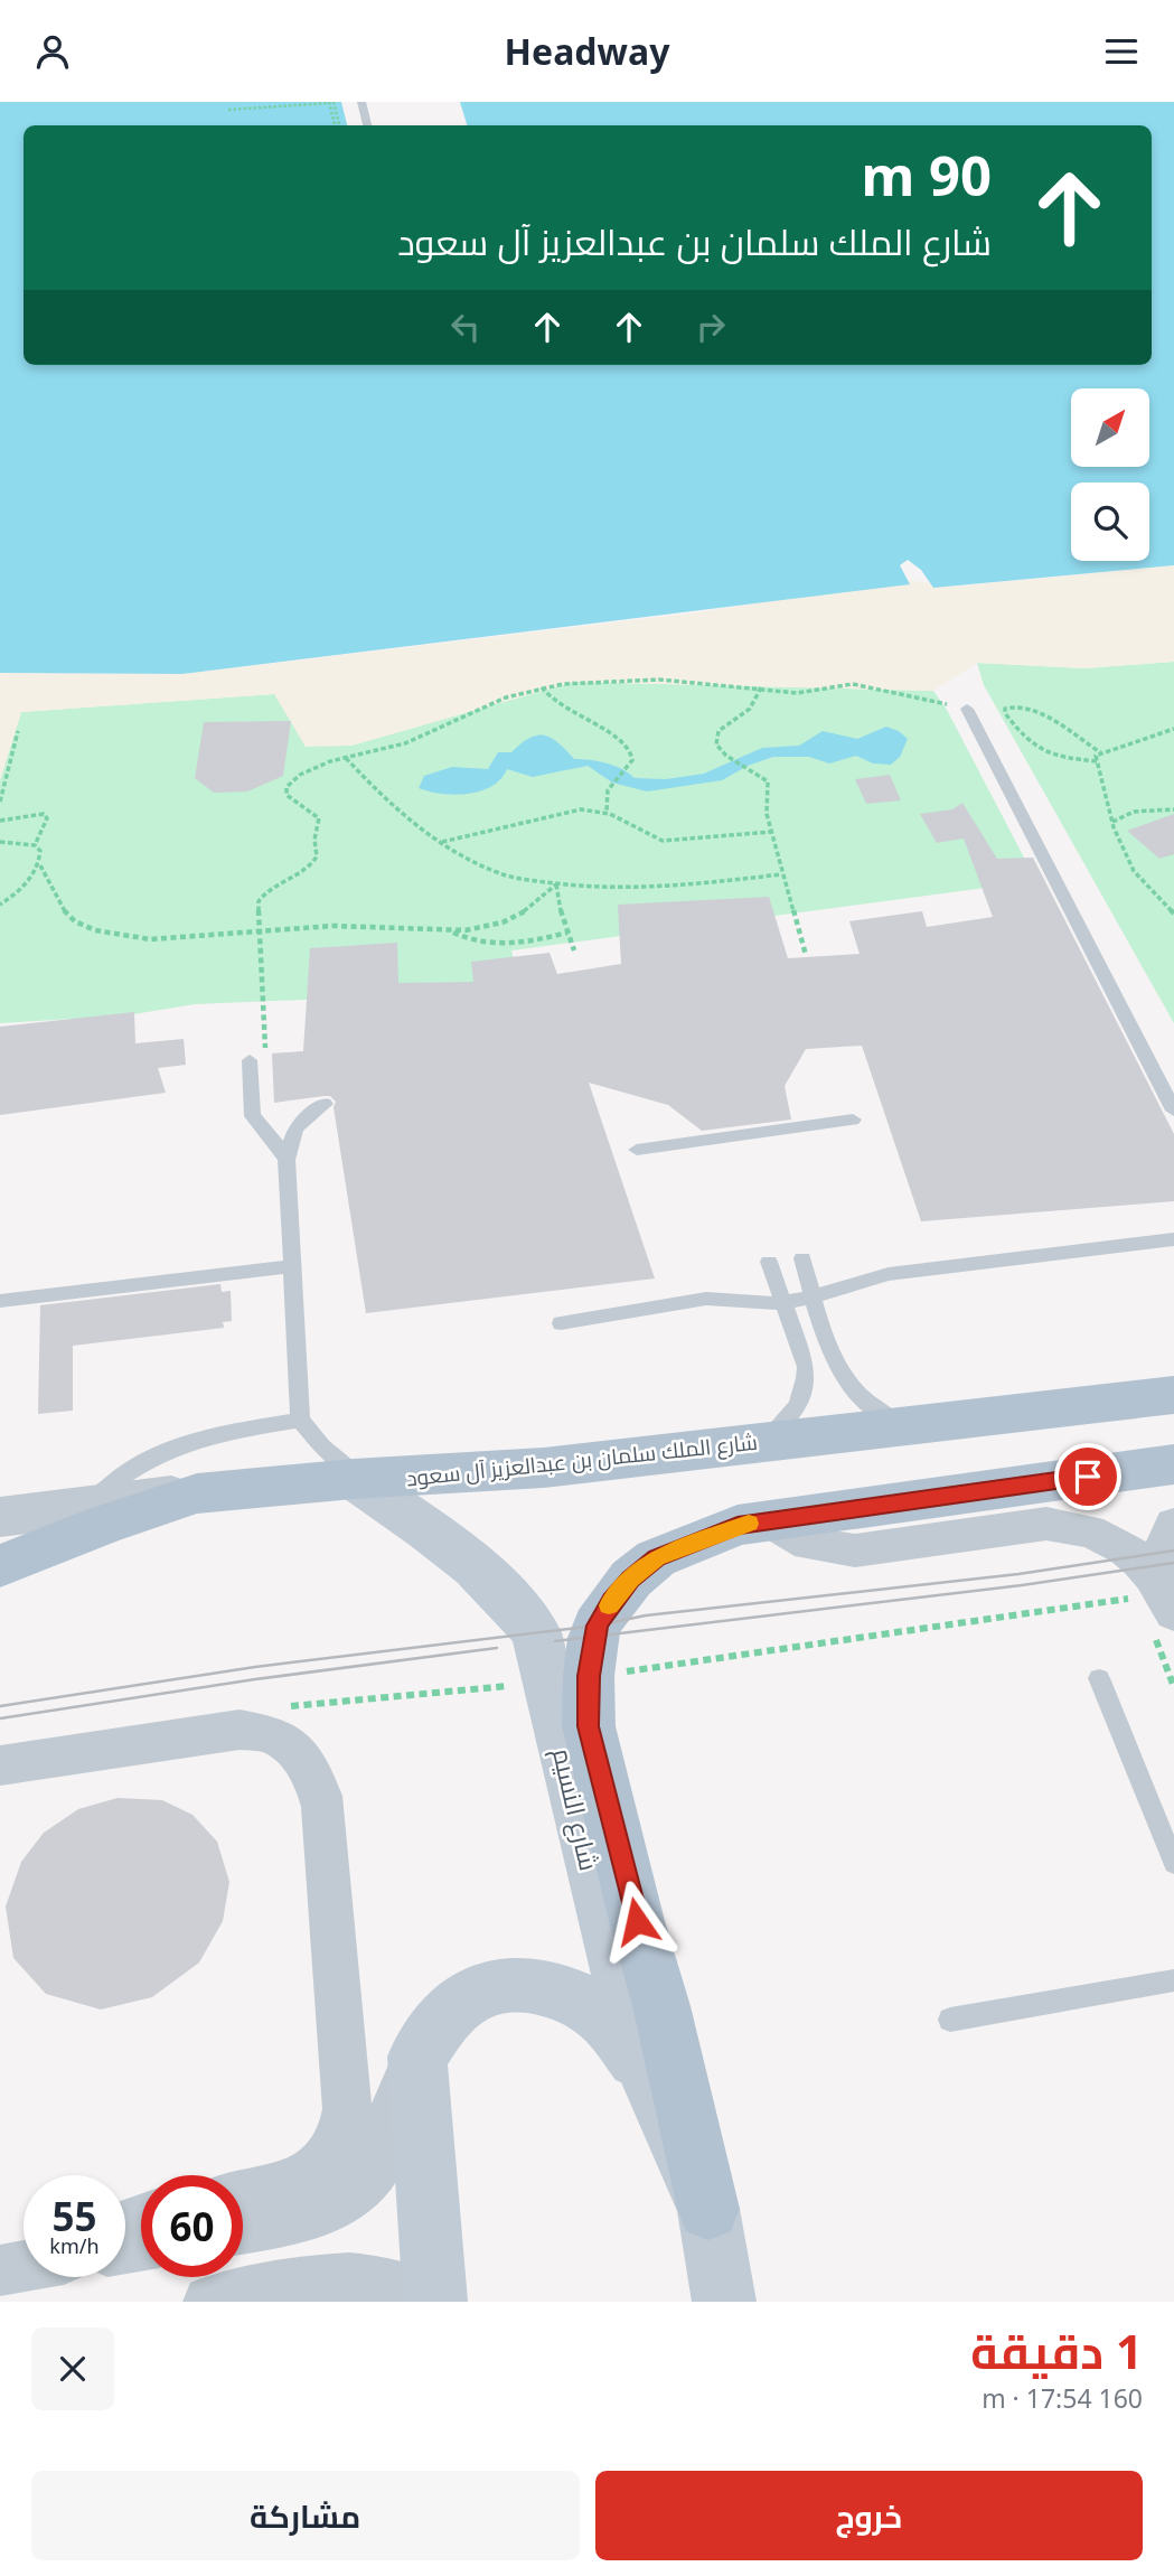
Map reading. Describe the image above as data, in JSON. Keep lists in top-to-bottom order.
{
  "streets": {
    "main road": ["شارع الملك سلمان بن عبدالعزيز آل سعود", "شارع النسيم"]
  },
  "crossings": [
    ["شارع الملك سلمان بن عبدالعزيز آل سعود", "شارع النسيم"]
  ],
  "north": "top right",
  "page": {
    "header": "Headway",
    "turn": ["90 m", "شارع الملك سلمان بن عبدالعزيز آل سعود"],
    "speed": "55 km/h",
    "limit": "60",
    "heading": ["1 دقيقة", "160 m · 17:54"],
    "buttons": ["خروج", "مشاركة"]
  }
}
